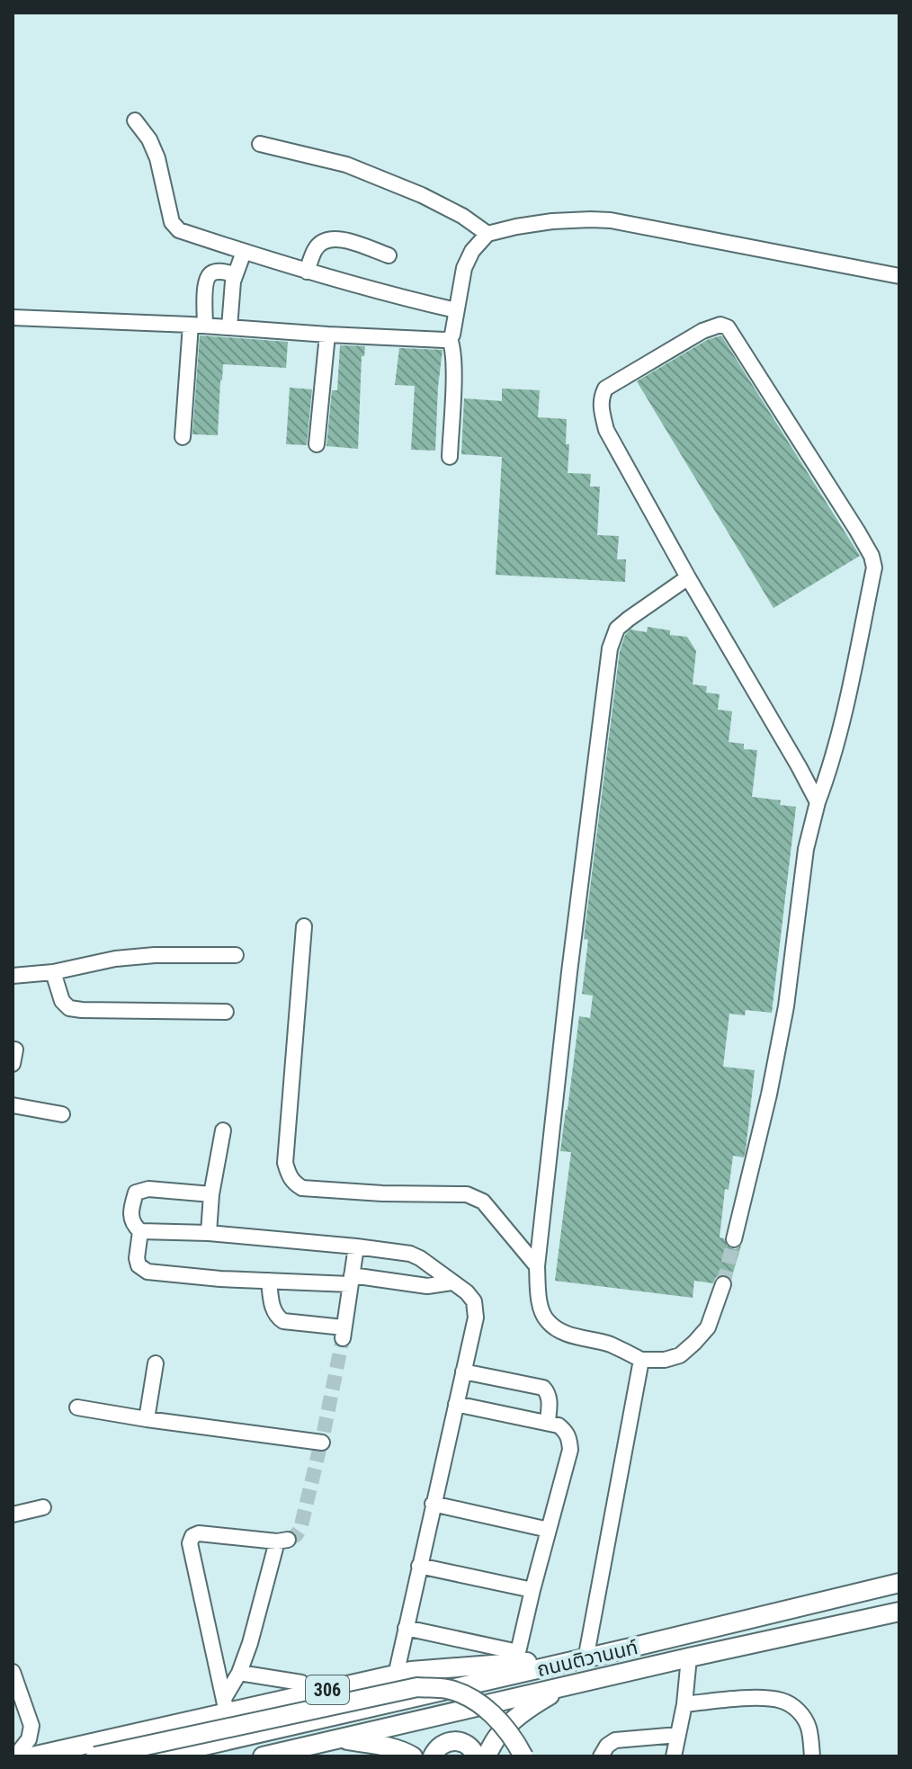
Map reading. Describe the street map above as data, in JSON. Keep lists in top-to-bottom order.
{
  "streets": {
    "main road": ["ถนนติวานนท์", "306"]
  }
}
